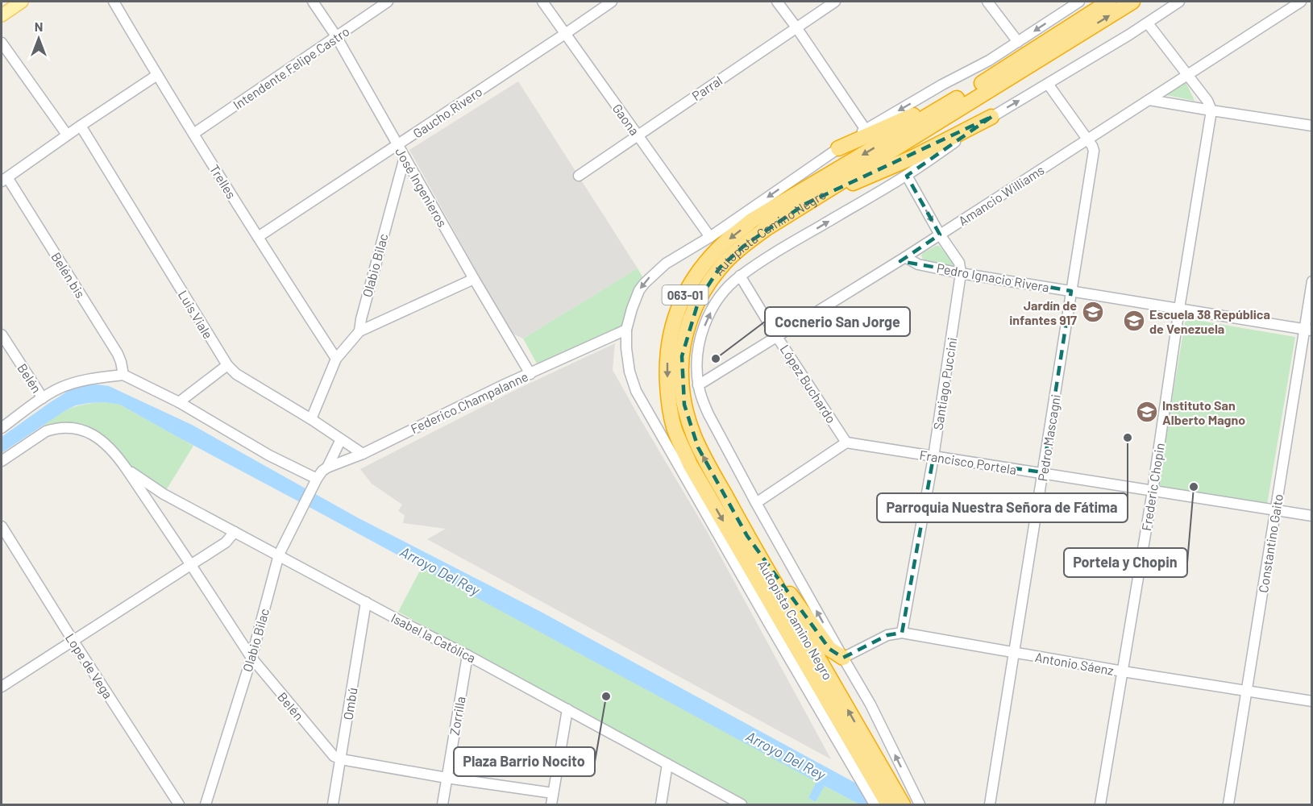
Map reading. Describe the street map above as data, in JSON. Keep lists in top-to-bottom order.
{
  "streets": {
    "highway": ["Autopista Camino Negro", "063-01"],
    "street": [
      "Intendente Felipe Castro",
      "Parral",
      "Gaucho Rivero",
      "Gaona",
      "Trelles",
      "José Ingenieros",
      "Amancio Williams",
      "Olabio Bilac",
      "Belén bis",
      "Pedro Ignacio Rivera",
      "Luis Viale",
      "Belén",
      "López Buchardo",
      "Santiago Puccini",
      "Federico Champalanne",
      "Pedro Mascagni",
      "Francisco Portela",
      "Frederic Chopin",
      "Constantino Gaito",
      "Isabel la Católica",
      "Antonio Sáenz",
      "Lope de Vega",
      "Ombú",
      "Zorrilla"
    ]
  },
  "crossings": [
    ["Intendente Felipe Castro", "Trelles"],
    ["Intendente Felipe Castro", "José Ingenieros"],
    ["Parral", "Gaona"],
    ["Gaucho Rivero", "Gaona"],
    ["Gaucho Rivero", "Trelles"],
    ["Gaucho Rivero", "José Ingenieros"],
    ["Trelles", "Olabio Bilac"],
    ["José Ingenieros", "Olabio Bilac"],
    ["José Ingenieros", "Federico Champalanne"],
    ["Amancio Williams", "Pedro Ignacio Rivera"],
    ["Amancio Williams", "López Buchardo"],
    ["Amancio Williams", "Pedro Mascagni"],
    ["Olabio Bilac", "Luis Viale"],
    ["Olabio Bilac", "Belén"],
    ["Olabio Bilac", "Federico Champalanne"],
    ["Olabio Bilac", "Isabel la Católica"],
    ["Pedro Ignacio Rivera", "Santiago Puccini"],
    ["Pedro Ignacio Rivera", "Pedro Mascagni"],
    ["Pedro Ignacio Rivera", "Frederic Chopin"],
    ["Pedro Ignacio Rivera", "Constantino Gaito"],
    ["Luis Viale", "Federico Champalanne"],
    ["Belén", "Isabel la Católica"],
    ["Belén", "Ombú"],
    ["López Buchardo", "Francisco Portela"],
    ["Santiago Puccini", "Francisco Portela"],
    ["Santiago Puccini", "Antonio Sáenz"],
    ["Pedro Mascagni", "Francisco Portela"],
    ["Pedro Mascagni", "Antonio Sáenz"],
    ["Francisco Portela", "Frederic Chopin"],
    ["Francisco Portela", "Constantino Gaito"],
    ["Frederic Chopin", "Antonio Sáenz"],
    ["Constantino Gaito", "Antonio Sáenz"],
    ["Isabel la Católica", "Ombú"],
    ["Isabel la Católica", "Zorrilla"]
  ],
  "water": ["Arroyo Del Rey"],
  "places": {
    "school or university": ["Jardín de infantes 917", "Escuela 38 República de Venezuela", "Instituto San Alberto Magno"],
    "other": [
      "Cocnerio San Jorge",
      "Parroquia Nuestra Señora de Fátima",
      "Portela y Chopin",
      "Plaza Barrio Nocito"
    ]
  },
  "north": "top"
}
